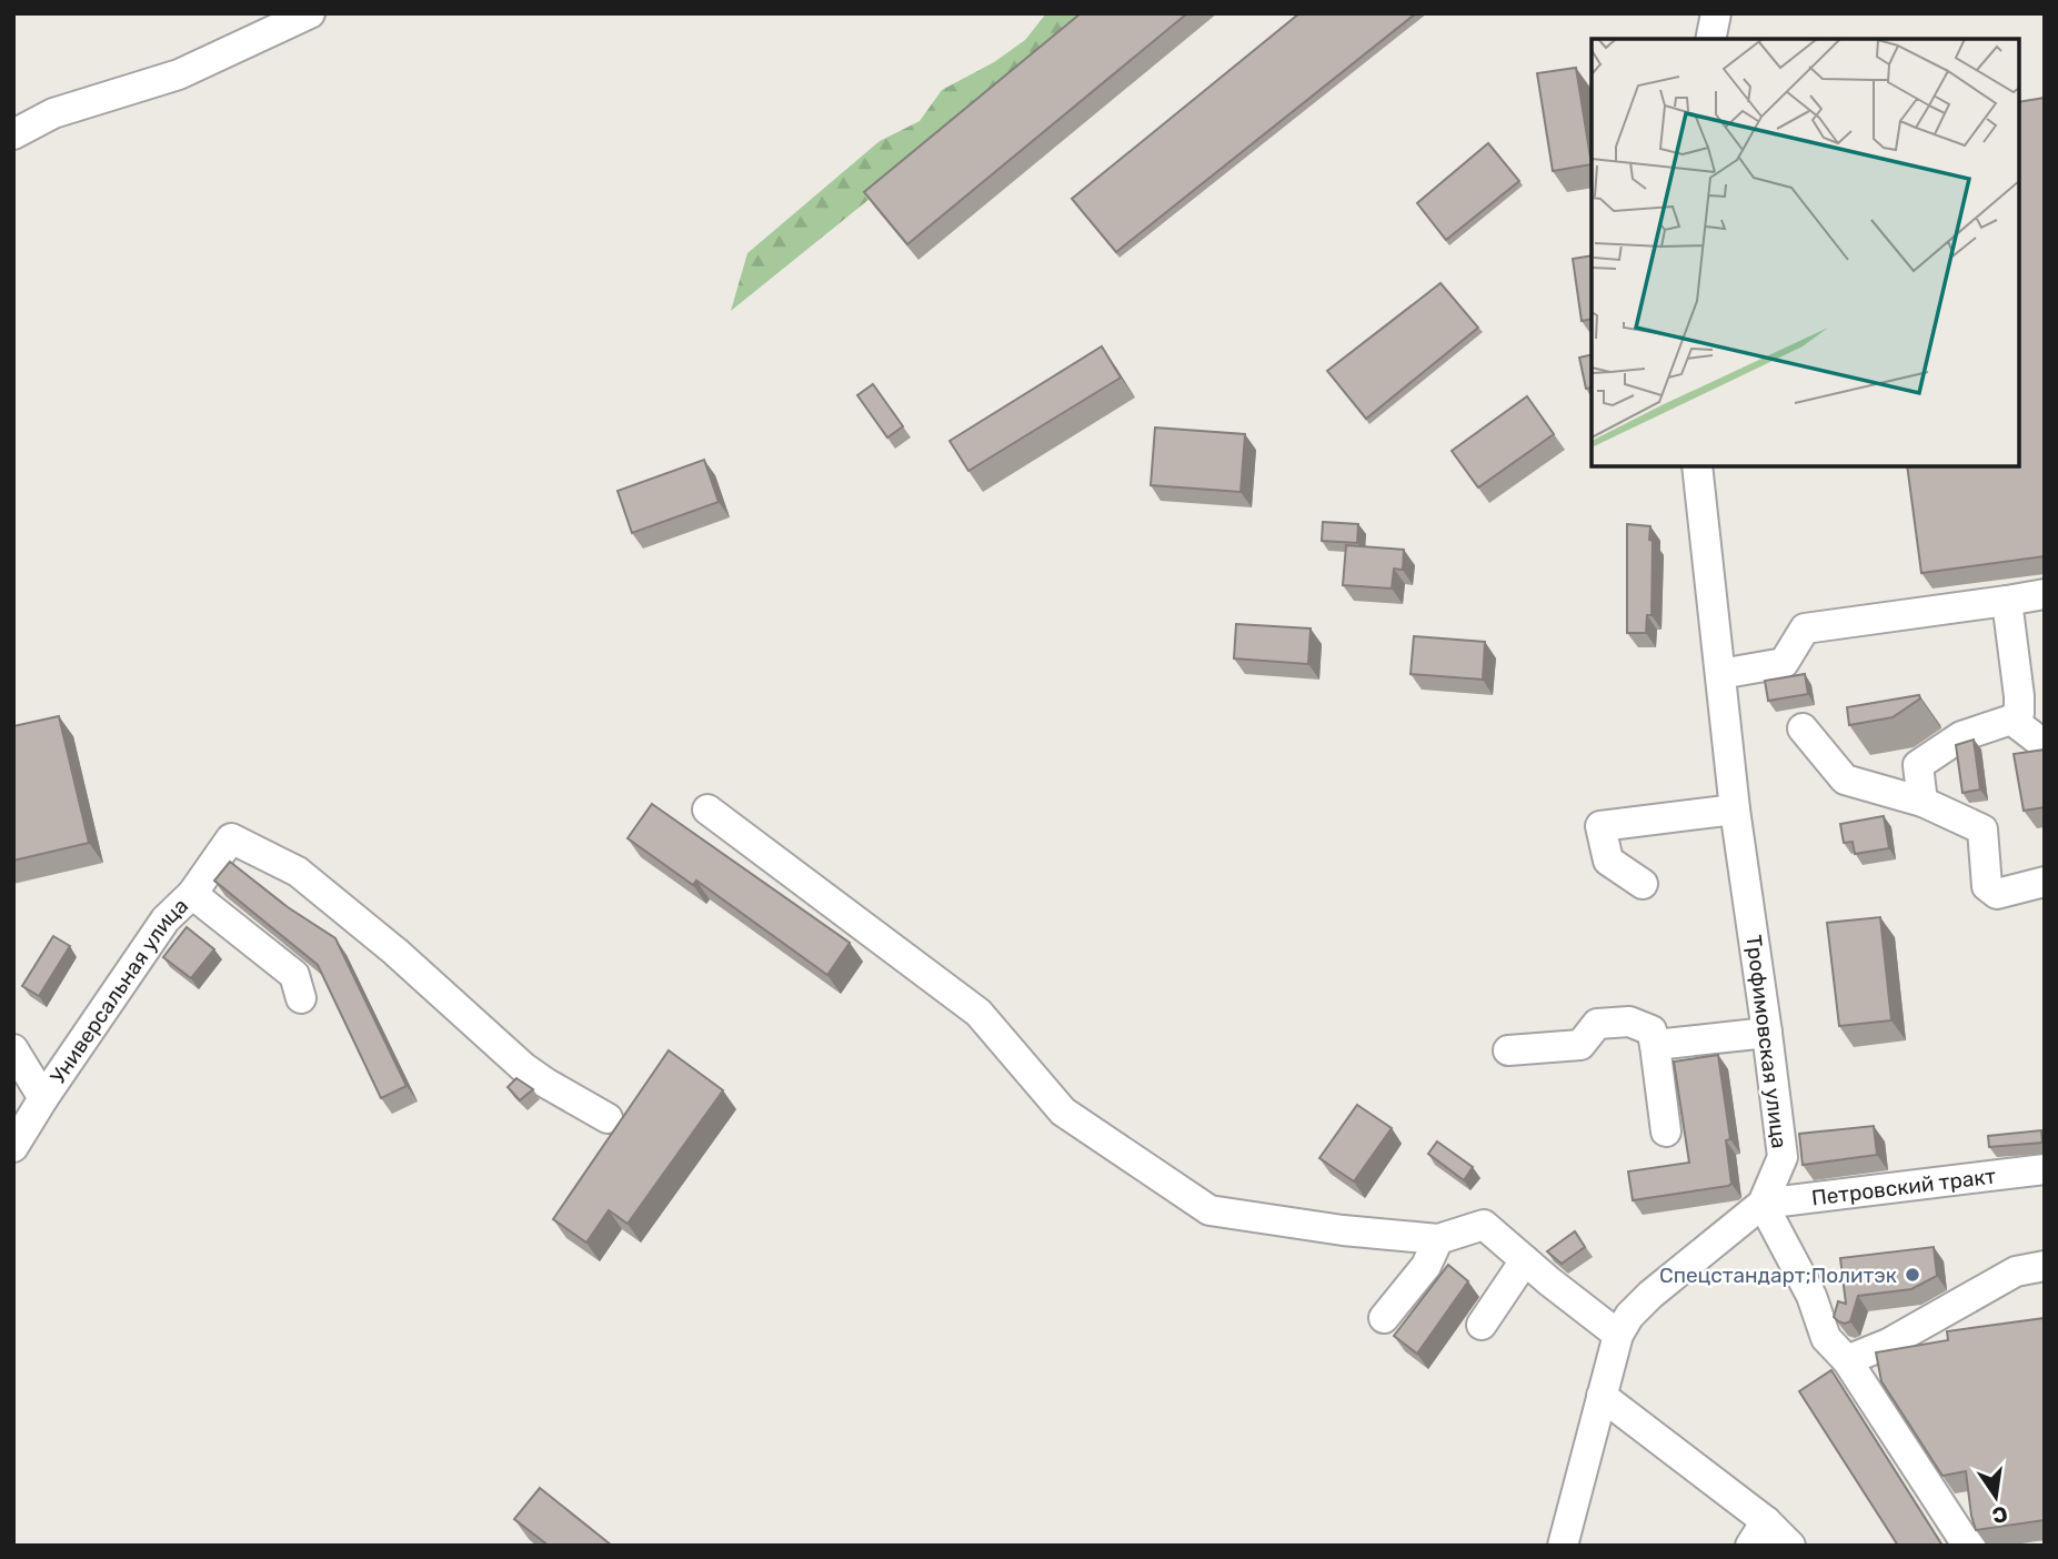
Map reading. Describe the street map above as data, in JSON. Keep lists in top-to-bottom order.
{
  "streets": {
    "street": ["Универсальная улица", "Трофимовская улица", "Петровский тракт"]
  },
  "crossings": [
    ["Трофимовская улица", "Петровский тракт"]
  ],
  "places": ["Спецстандарт;Политэк"],
  "north": "bottom"
}
